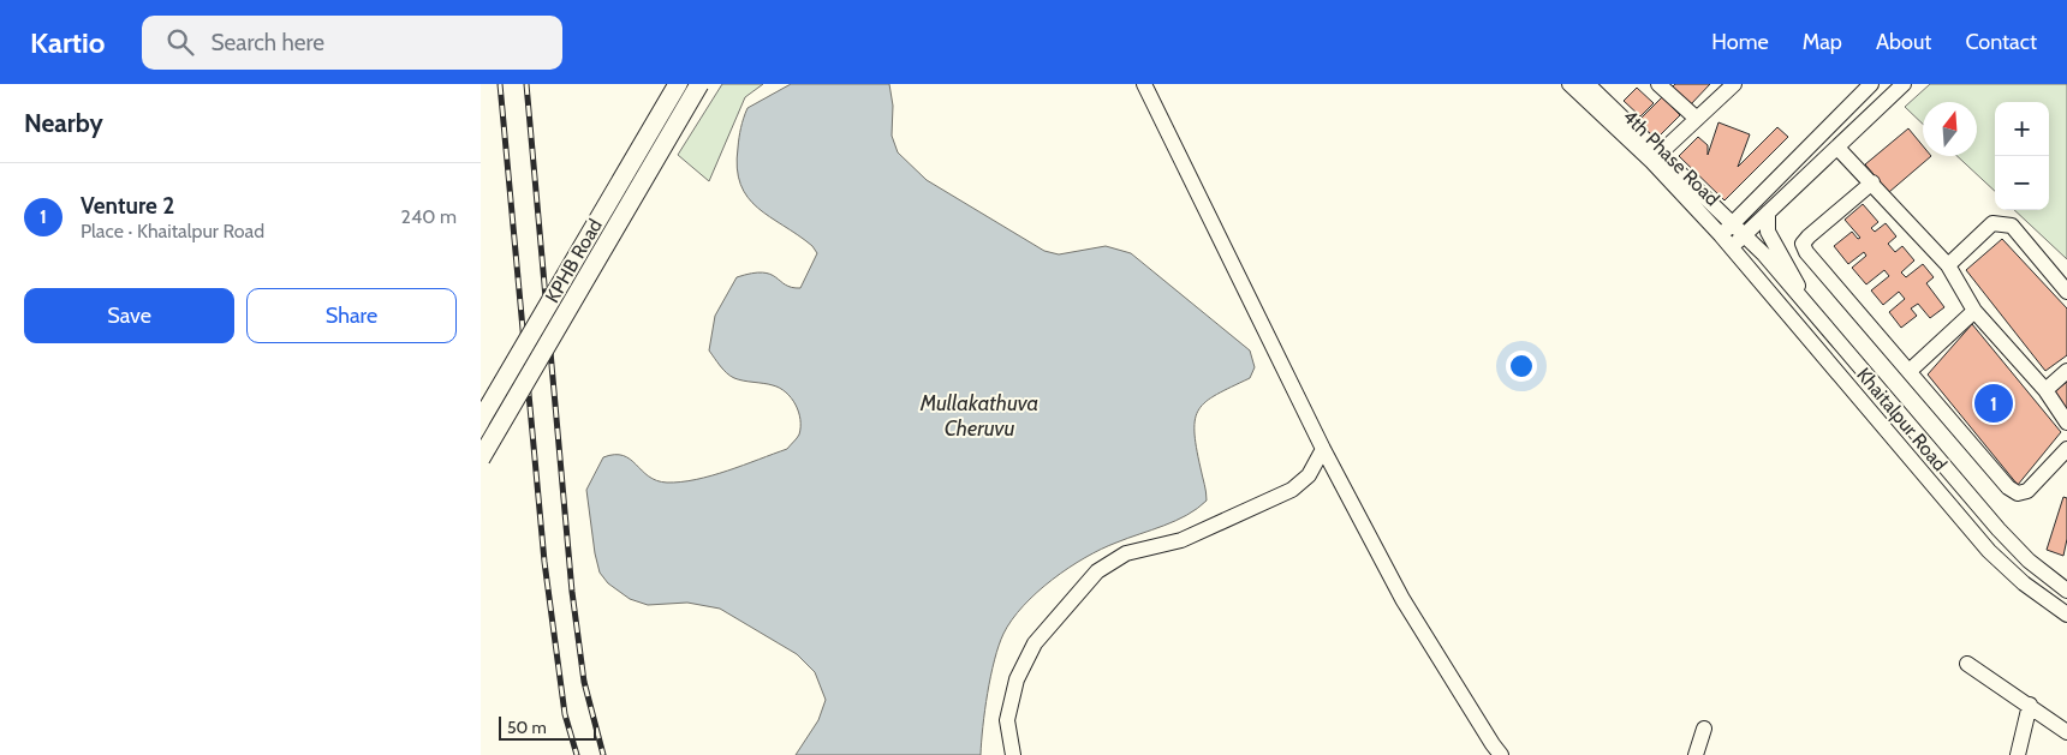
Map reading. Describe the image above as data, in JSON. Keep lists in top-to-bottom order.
{
  "streets": {
    "main road": ["KPHB Road"],
    "street": ["4th Phase Road", "Khaitalpur Road"]
  },
  "crossings": [
    ["4th Phase Road", "Khaitalpur Road"]
  ],
  "water": ["Mullakathuva Cheruvu"],
  "scale_bar": "50 m",
  "north": "top",
  "page": {
    "header": "Kartio",
    "search": "Search here",
    "nav": [
      "Home",
      "Map",
      "About",
      "Contact"
    ],
    "heading": "Nearby",
    "map_buttons": ["+", "−"],
    "list": [
      {
        "mark": "1",
        "name": "Venture 2",
        "note": "Place · Khaitalpur Road",
        "value": "240 m"
      }
    ],
    "buttons": ["Save", "Share"],
    "pins": "1",
    "scale": "50 m"
  }
}
